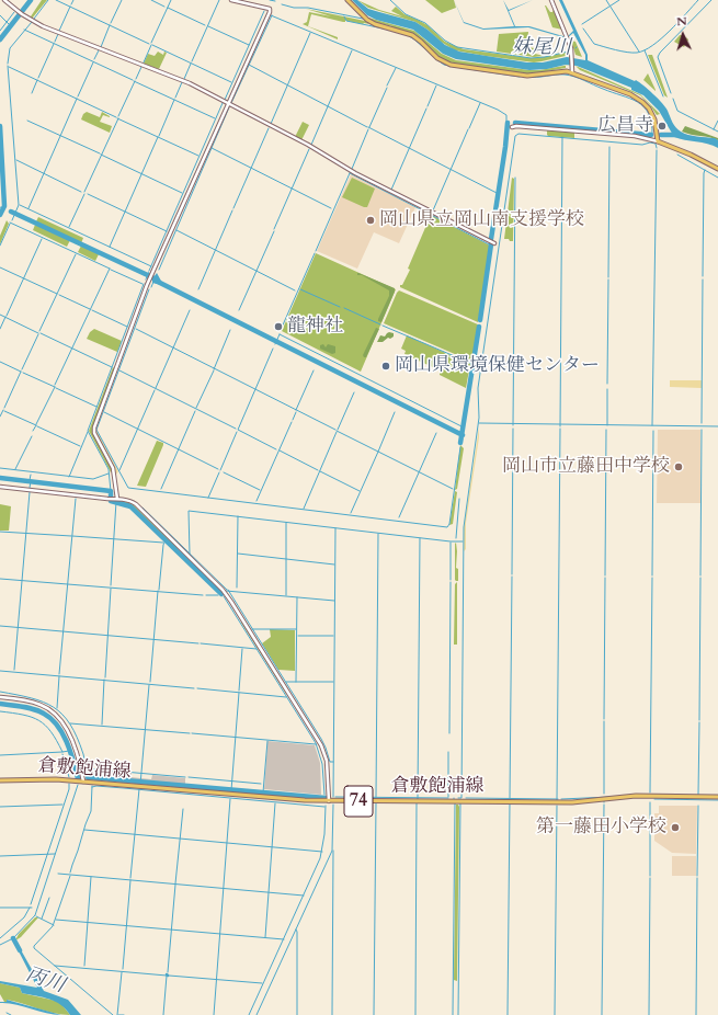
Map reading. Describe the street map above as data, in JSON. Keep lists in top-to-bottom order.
{
  "streets": {
    "main road": ["倉敷飽浦線", "74"]
  },
  "water": ["妹尾川", "丙川"],
  "places": [
    "広昌寺",
    "岡山県立岡山南支援学校",
    "龍神社",
    "岡山県環境保健センター",
    "岡山市立藤田中学校",
    "第一藤田小学校"
  ],
  "north": "top"
}
